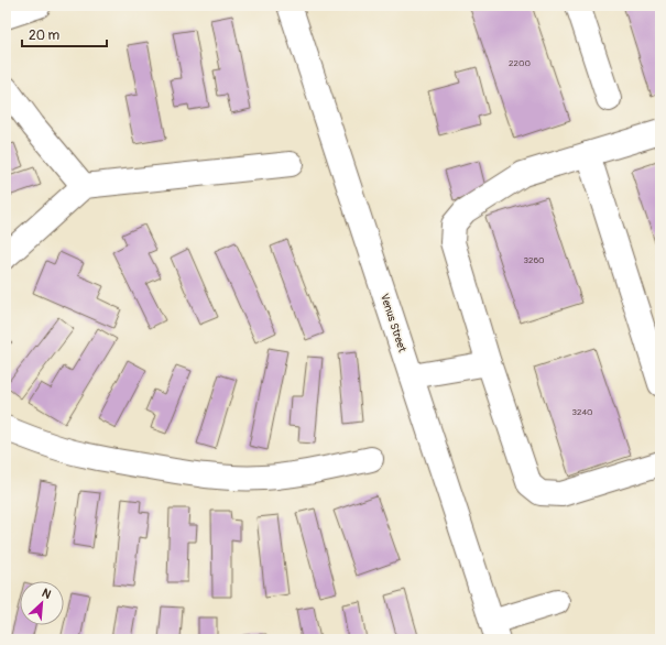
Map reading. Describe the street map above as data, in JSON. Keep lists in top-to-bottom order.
{
  "streets": {
    "street": ["Venus Street"]
  },
  "house_numbers": ["2200", "3260", "3240"],
  "scale_bar": "20 m",
  "north": "top right"
}
